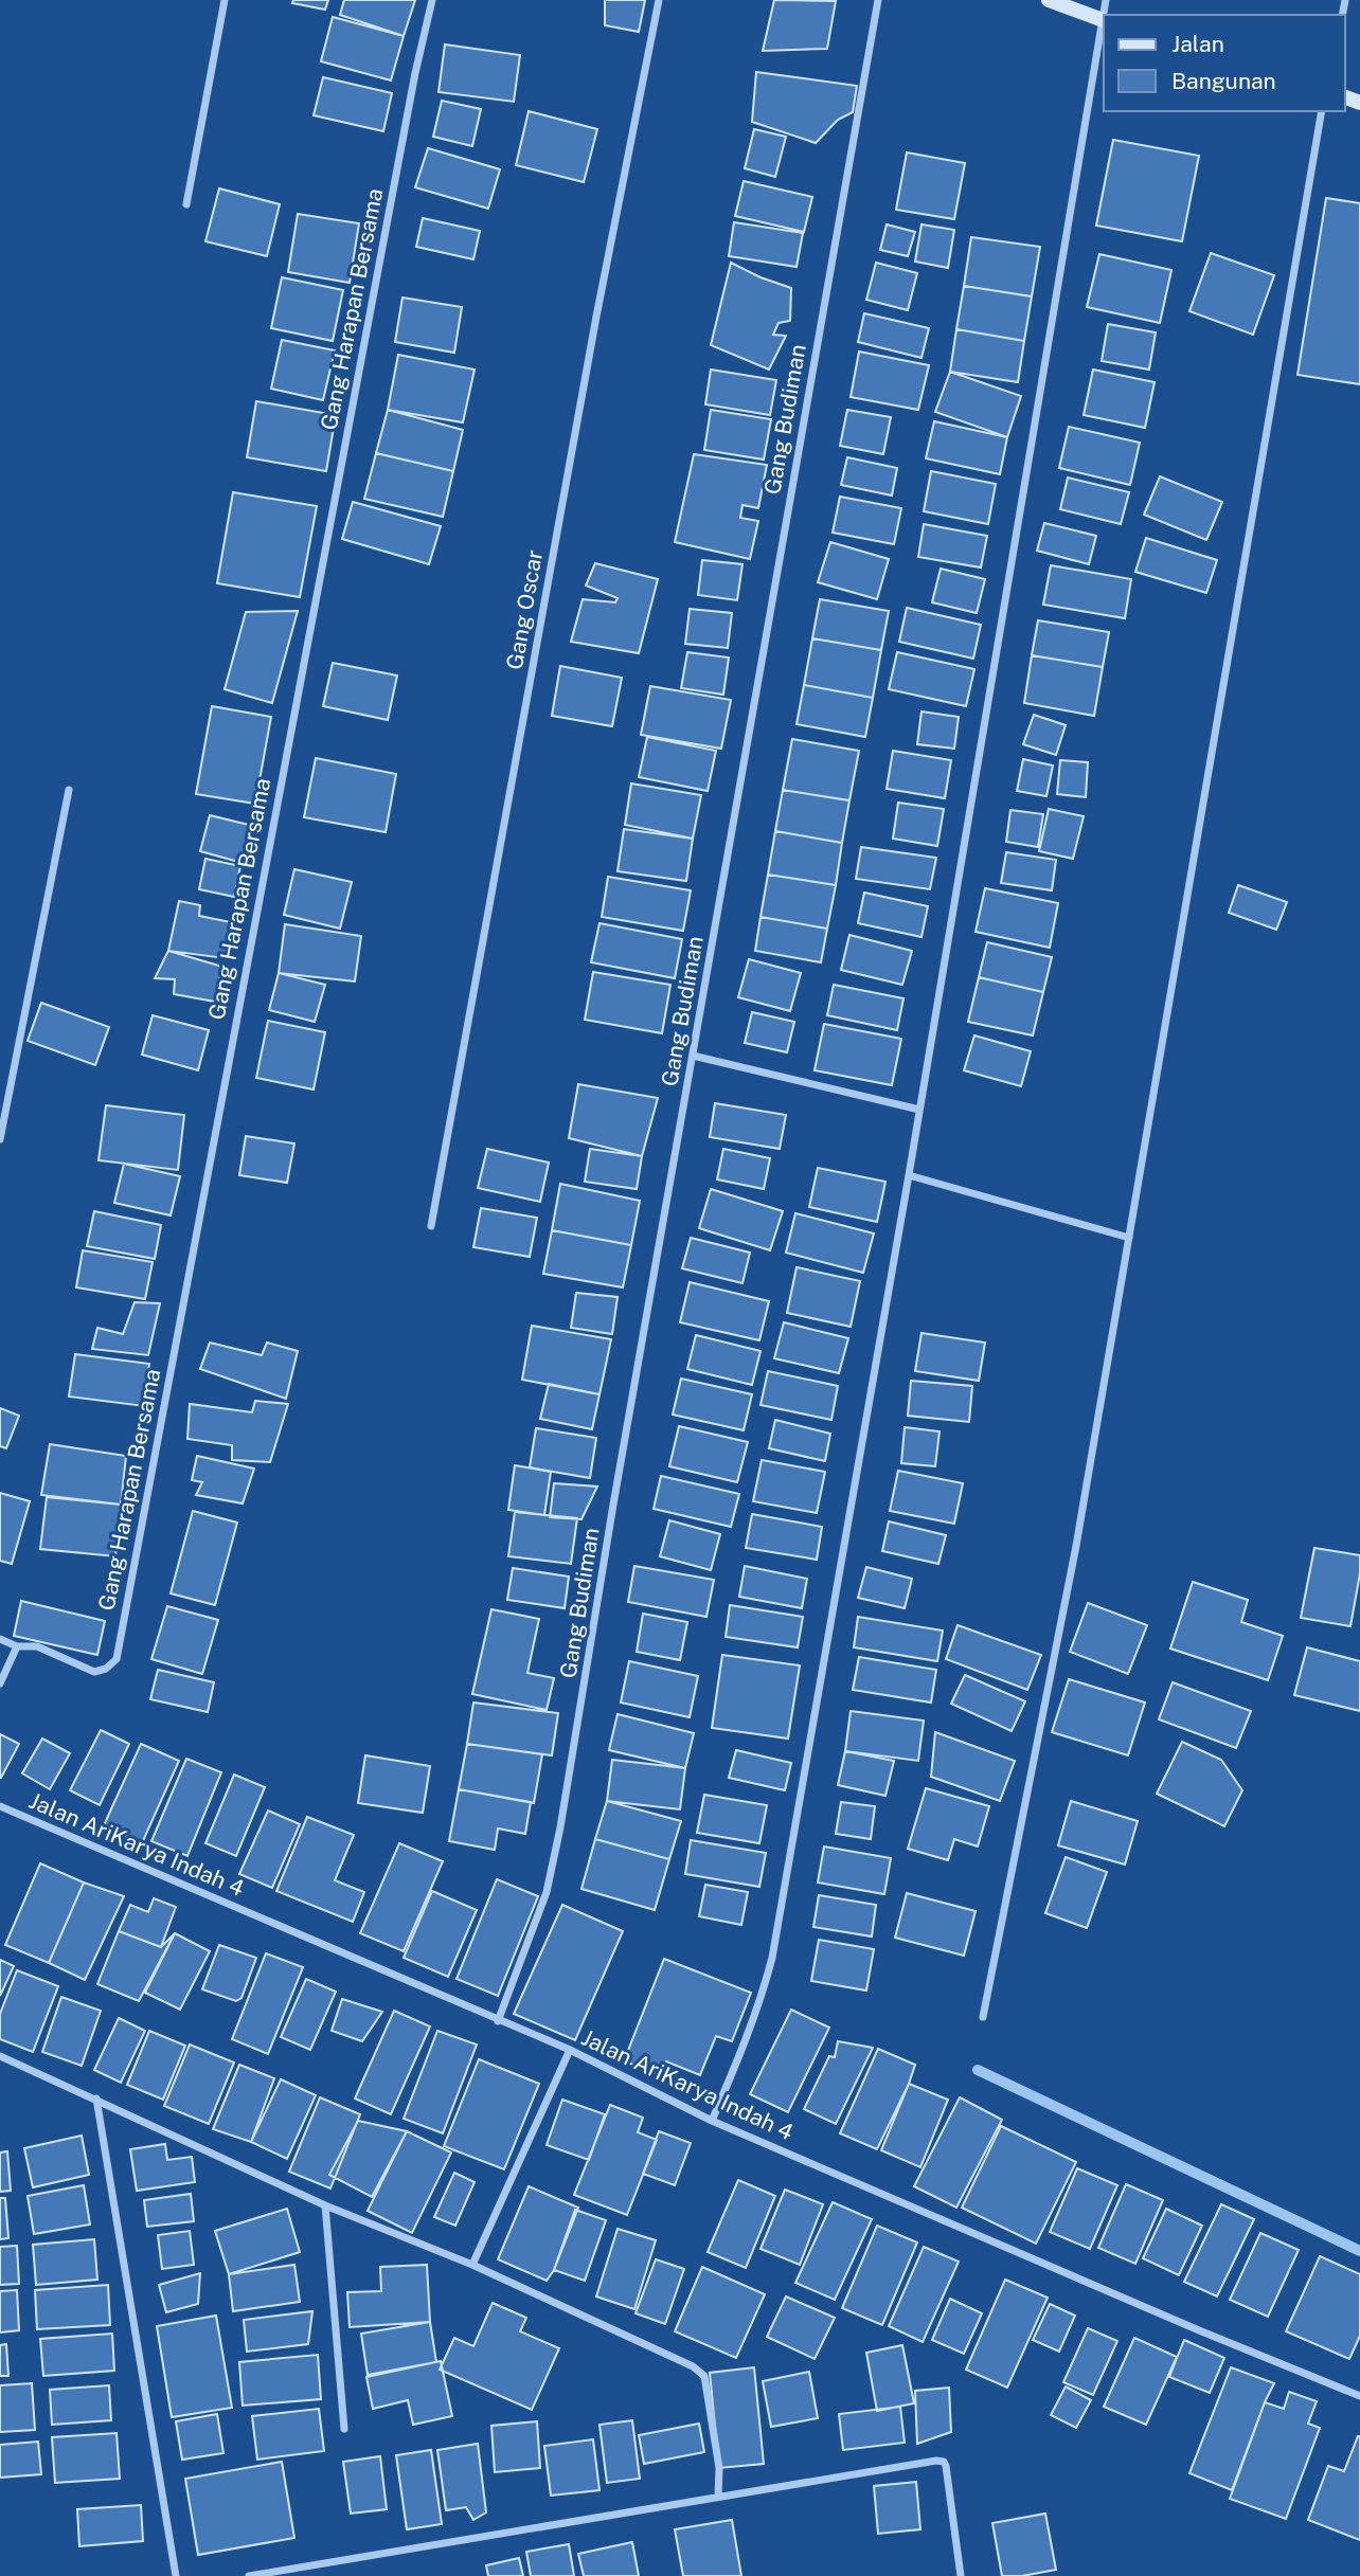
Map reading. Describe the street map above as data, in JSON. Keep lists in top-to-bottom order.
{
  "streets": {
    "street": [
      "Gang Harapan Bersama",
      "Gang Budiman",
      "Gang Oscar",
      "Jalan AriKarya Indah 4"
    ]
  },
  "crossings": [
    ["Gang Budiman", "Jalan AriKarya Indah 4"]
  ],
  "legend": ["Jalan", "Bangunan"]
}
